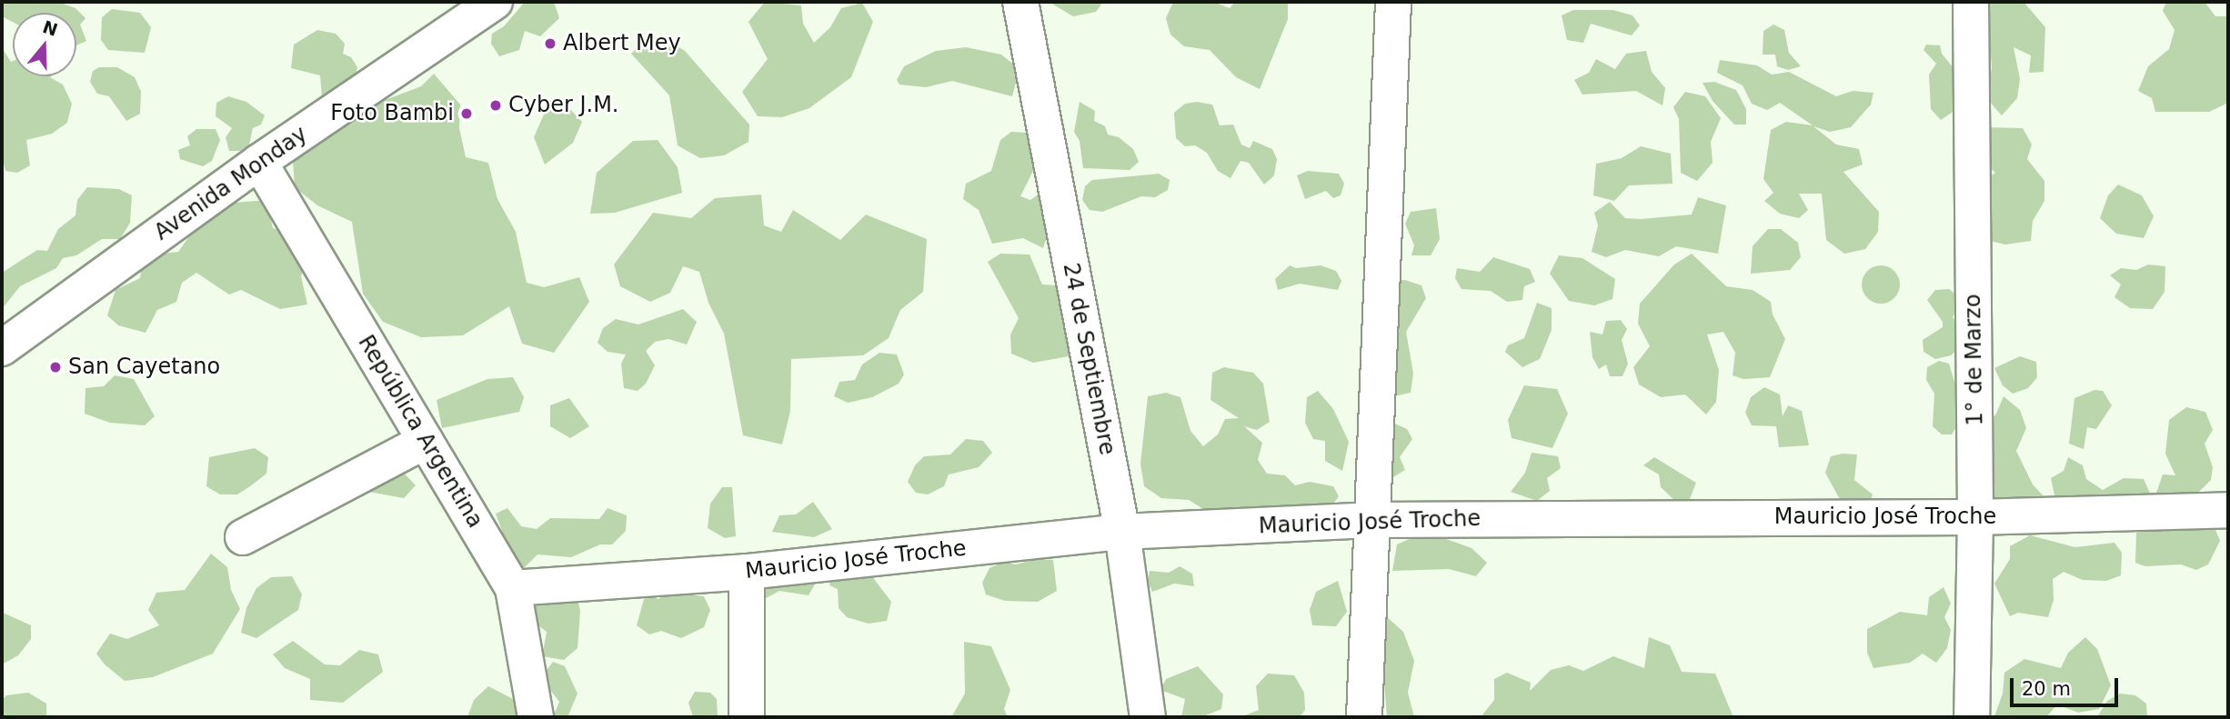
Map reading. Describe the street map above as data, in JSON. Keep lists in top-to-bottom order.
{
  "streets": {
    "street": [
      "Avenida Monday",
      "24 de Septiembre",
      "1° de Marzo",
      "República Argentina",
      "Mauricio José Troche"
    ]
  },
  "crossings": [
    ["Avenida Monday", "República Argentina"],
    ["24 de Septiembre", "Mauricio José Troche"],
    ["1° de Marzo", "Mauricio José Troche"],
    ["República Argentina", "Mauricio José Troche"]
  ],
  "places": [
    "Albert Mey",
    "Cyber J.M.",
    "Foto Bambi",
    "San Cayetano"
  ],
  "scale_bar": "20 m",
  "north": "top"
}
